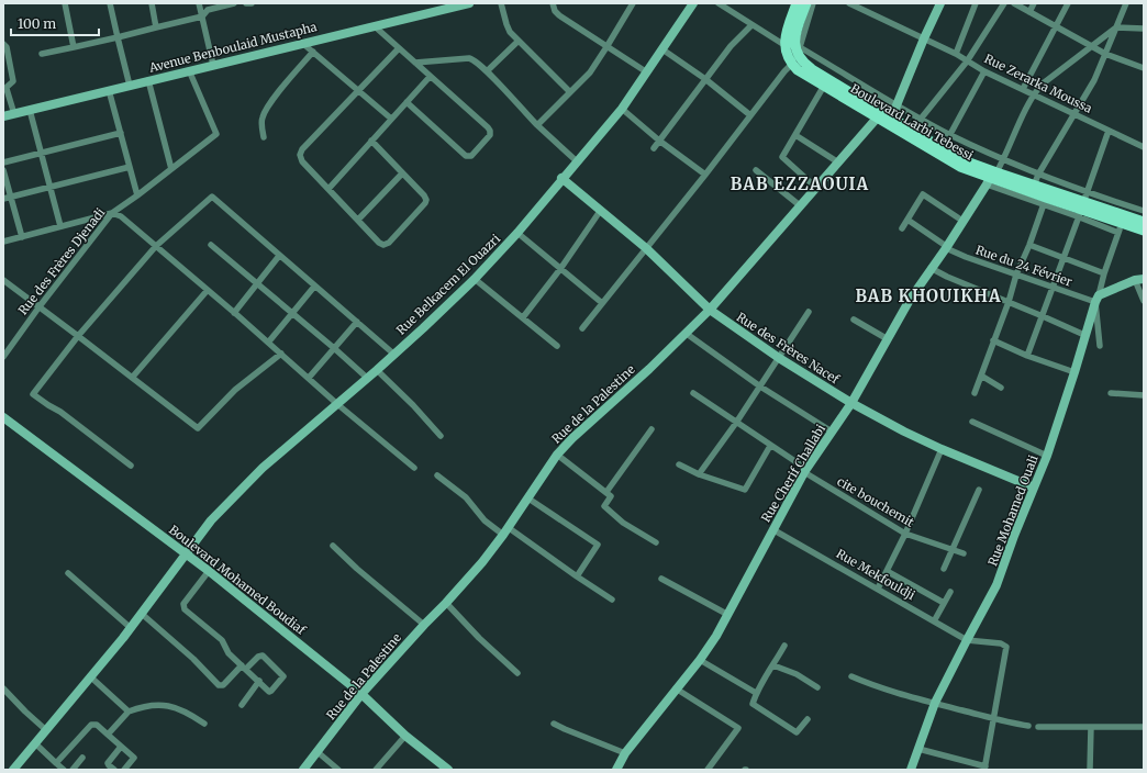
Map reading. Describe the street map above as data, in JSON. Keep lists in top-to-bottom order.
{
  "streets": {
    "main road": ["Boulevard Larbi Tebessi"],
    "street": [
      "Avenue Benboulaid Mustapha",
      "Rue Zerarka Moussa",
      "Rue des Frères Djenadi",
      "Rue du 24 Février",
      "Rue Belkacem El Ouazri",
      "Rue des Frères Nacef",
      "Rue de la Palestine",
      "Rue Cherif Challabi",
      "cite bouchemit",
      "Rue Mohamed Ouali",
      "Rue Mekfouldji",
      "Boulevard Mohamed Boudiaf"
    ]
  },
  "crossings": [
    ["Avenue Benboulaid Mustapha", "Rue des Frères Djenadi"],
    ["Boulevard Larbi Tebessi", "Rue de la Palestine"],
    ["Boulevard Larbi Tebessi", "Rue Cherif Challabi"],
    ["Rue du 24 Février", "Rue Cherif Challabi"],
    ["Rue du 24 Février", "Rue Mohamed Ouali"],
    ["Rue Belkacem El Ouazri", "Rue des Frères Nacef"],
    ["Rue Belkacem El Ouazri", "Boulevard Mohamed Boudiaf"],
    ["Rue des Frères Nacef", "Rue de la Palestine"],
    ["Rue des Frères Nacef", "Rue Cherif Challabi"],
    ["Rue des Frères Nacef", "Rue Mohamed Ouali"],
    ["Rue de la Palestine", "Boulevard Mohamed Boudiaf"],
    ["Rue Cherif Challabi", "cite bouchemit"],
    ["Rue Cherif Challabi", "Rue Mekfouldji"],
    ["Rue Mohamed Ouali", "Rue Mekfouldji"]
  ],
  "districts": ["BAB EZZAOUIA", "BAB KHOUIKHA"],
  "scale_bar": "100 m"
}
